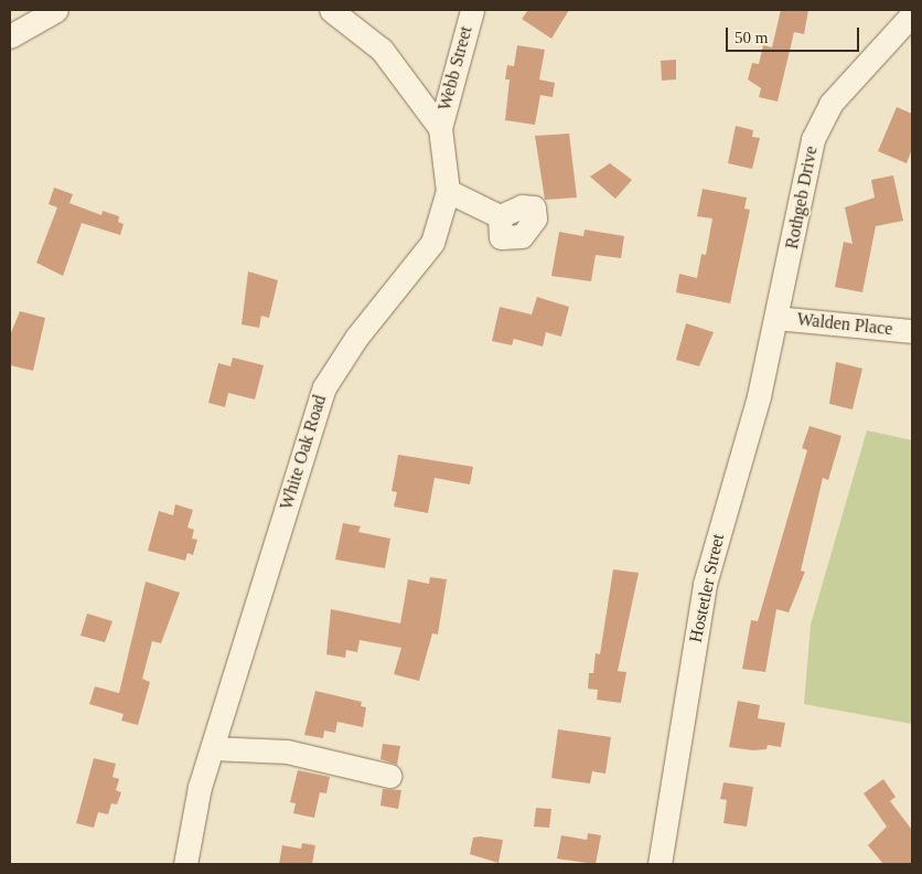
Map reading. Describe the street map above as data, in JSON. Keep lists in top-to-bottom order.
{
  "streets": {
    "street": [
      "Webb Street",
      "Rothgeb Drive",
      "Walden Place",
      "White Oak Road",
      "Hostetler Street"
    ]
  },
  "crossings": [
    ["Webb Street", "White Oak Road"],
    ["Rothgeb Drive", "Walden Place"],
    ["Rothgeb Drive", "Hostetler Street"],
    ["Walden Place", "Hostetler Street"]
  ],
  "scale_bar": "50 m"
}
